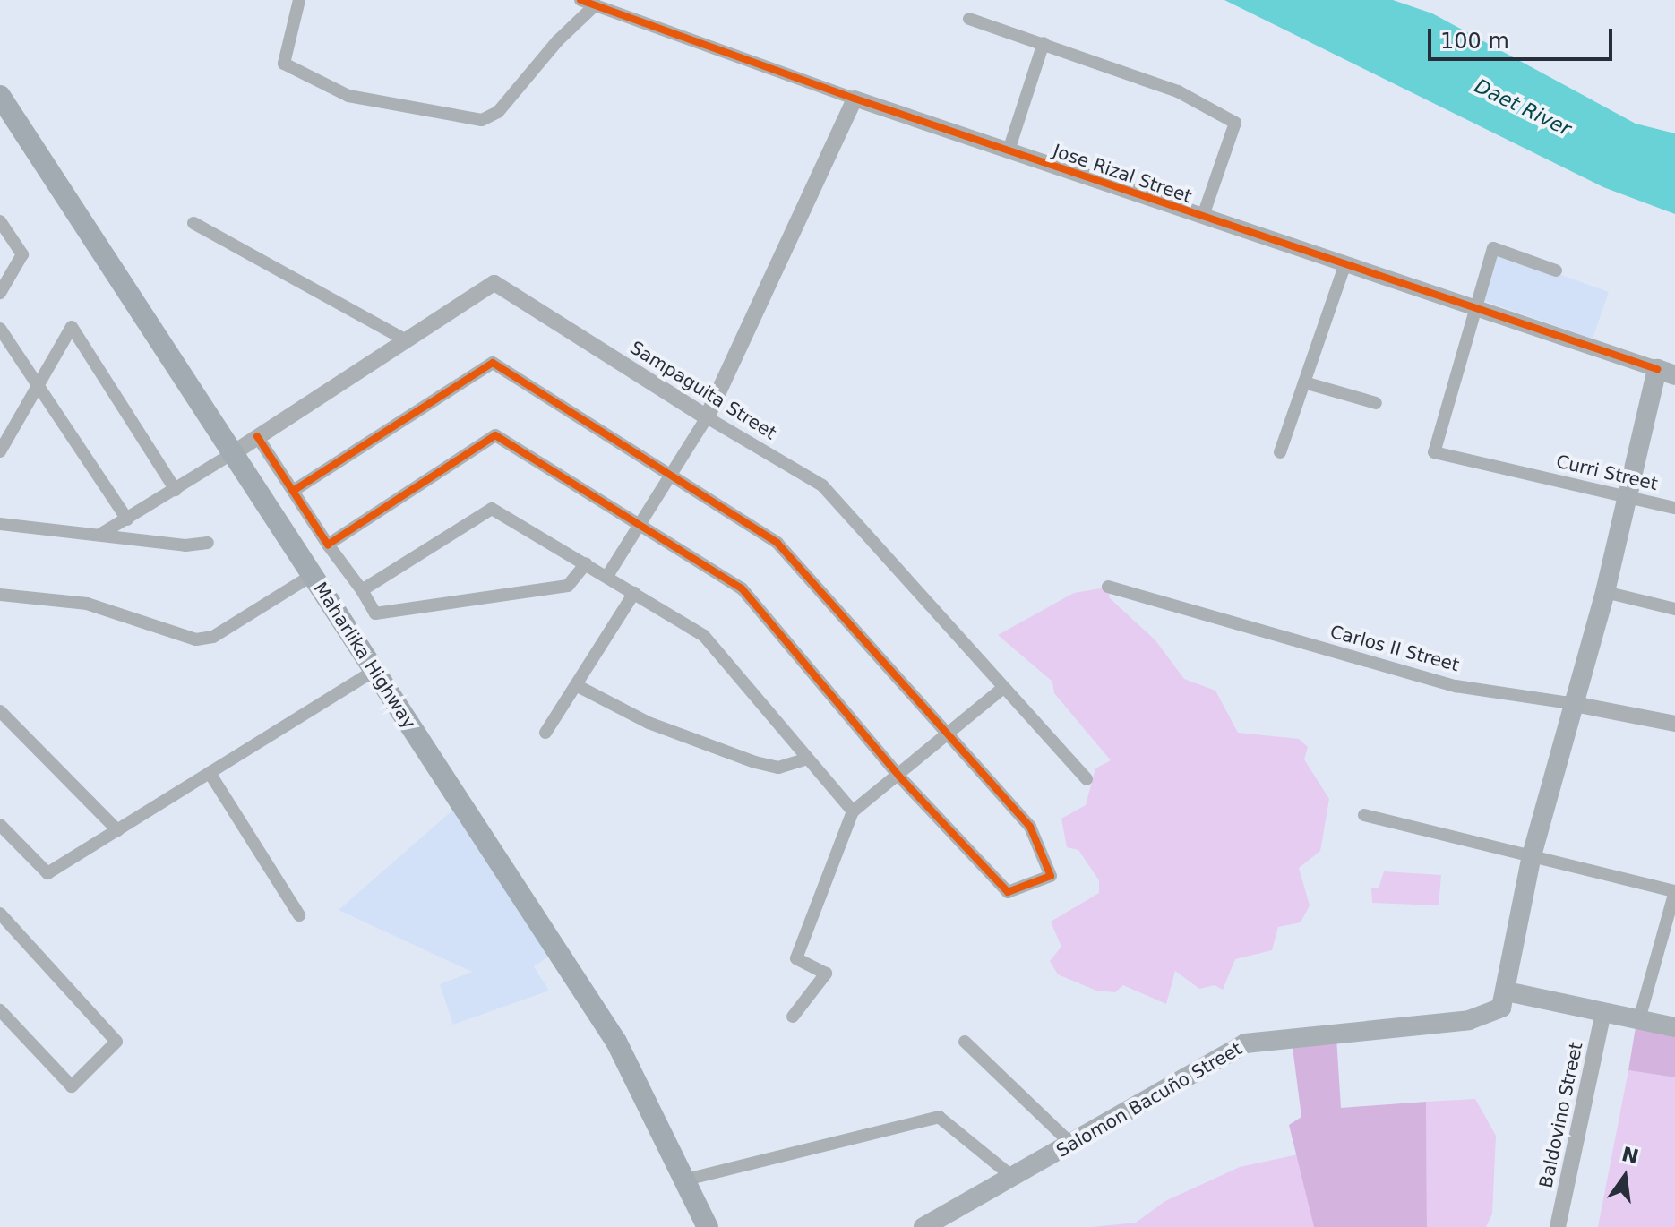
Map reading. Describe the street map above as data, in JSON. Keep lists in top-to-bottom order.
{
  "streets": {
    "highway": ["Maharlika Highway"],
    "main road": ["Salomon Bacuño Street"],
    "street": [
      "Jose Rizal Street",
      "Sampaguita Street",
      "Curri Street",
      "Carlos II Street",
      "Baldovino Street"
    ]
  },
  "crossings": [
    ["Jose Rizal Street", "Curri Street"],
    ["Sampaguita Street", "Maharlika Highway"]
  ],
  "water": ["Daet River"],
  "scale_bar": "100 m",
  "north": "top"
}
